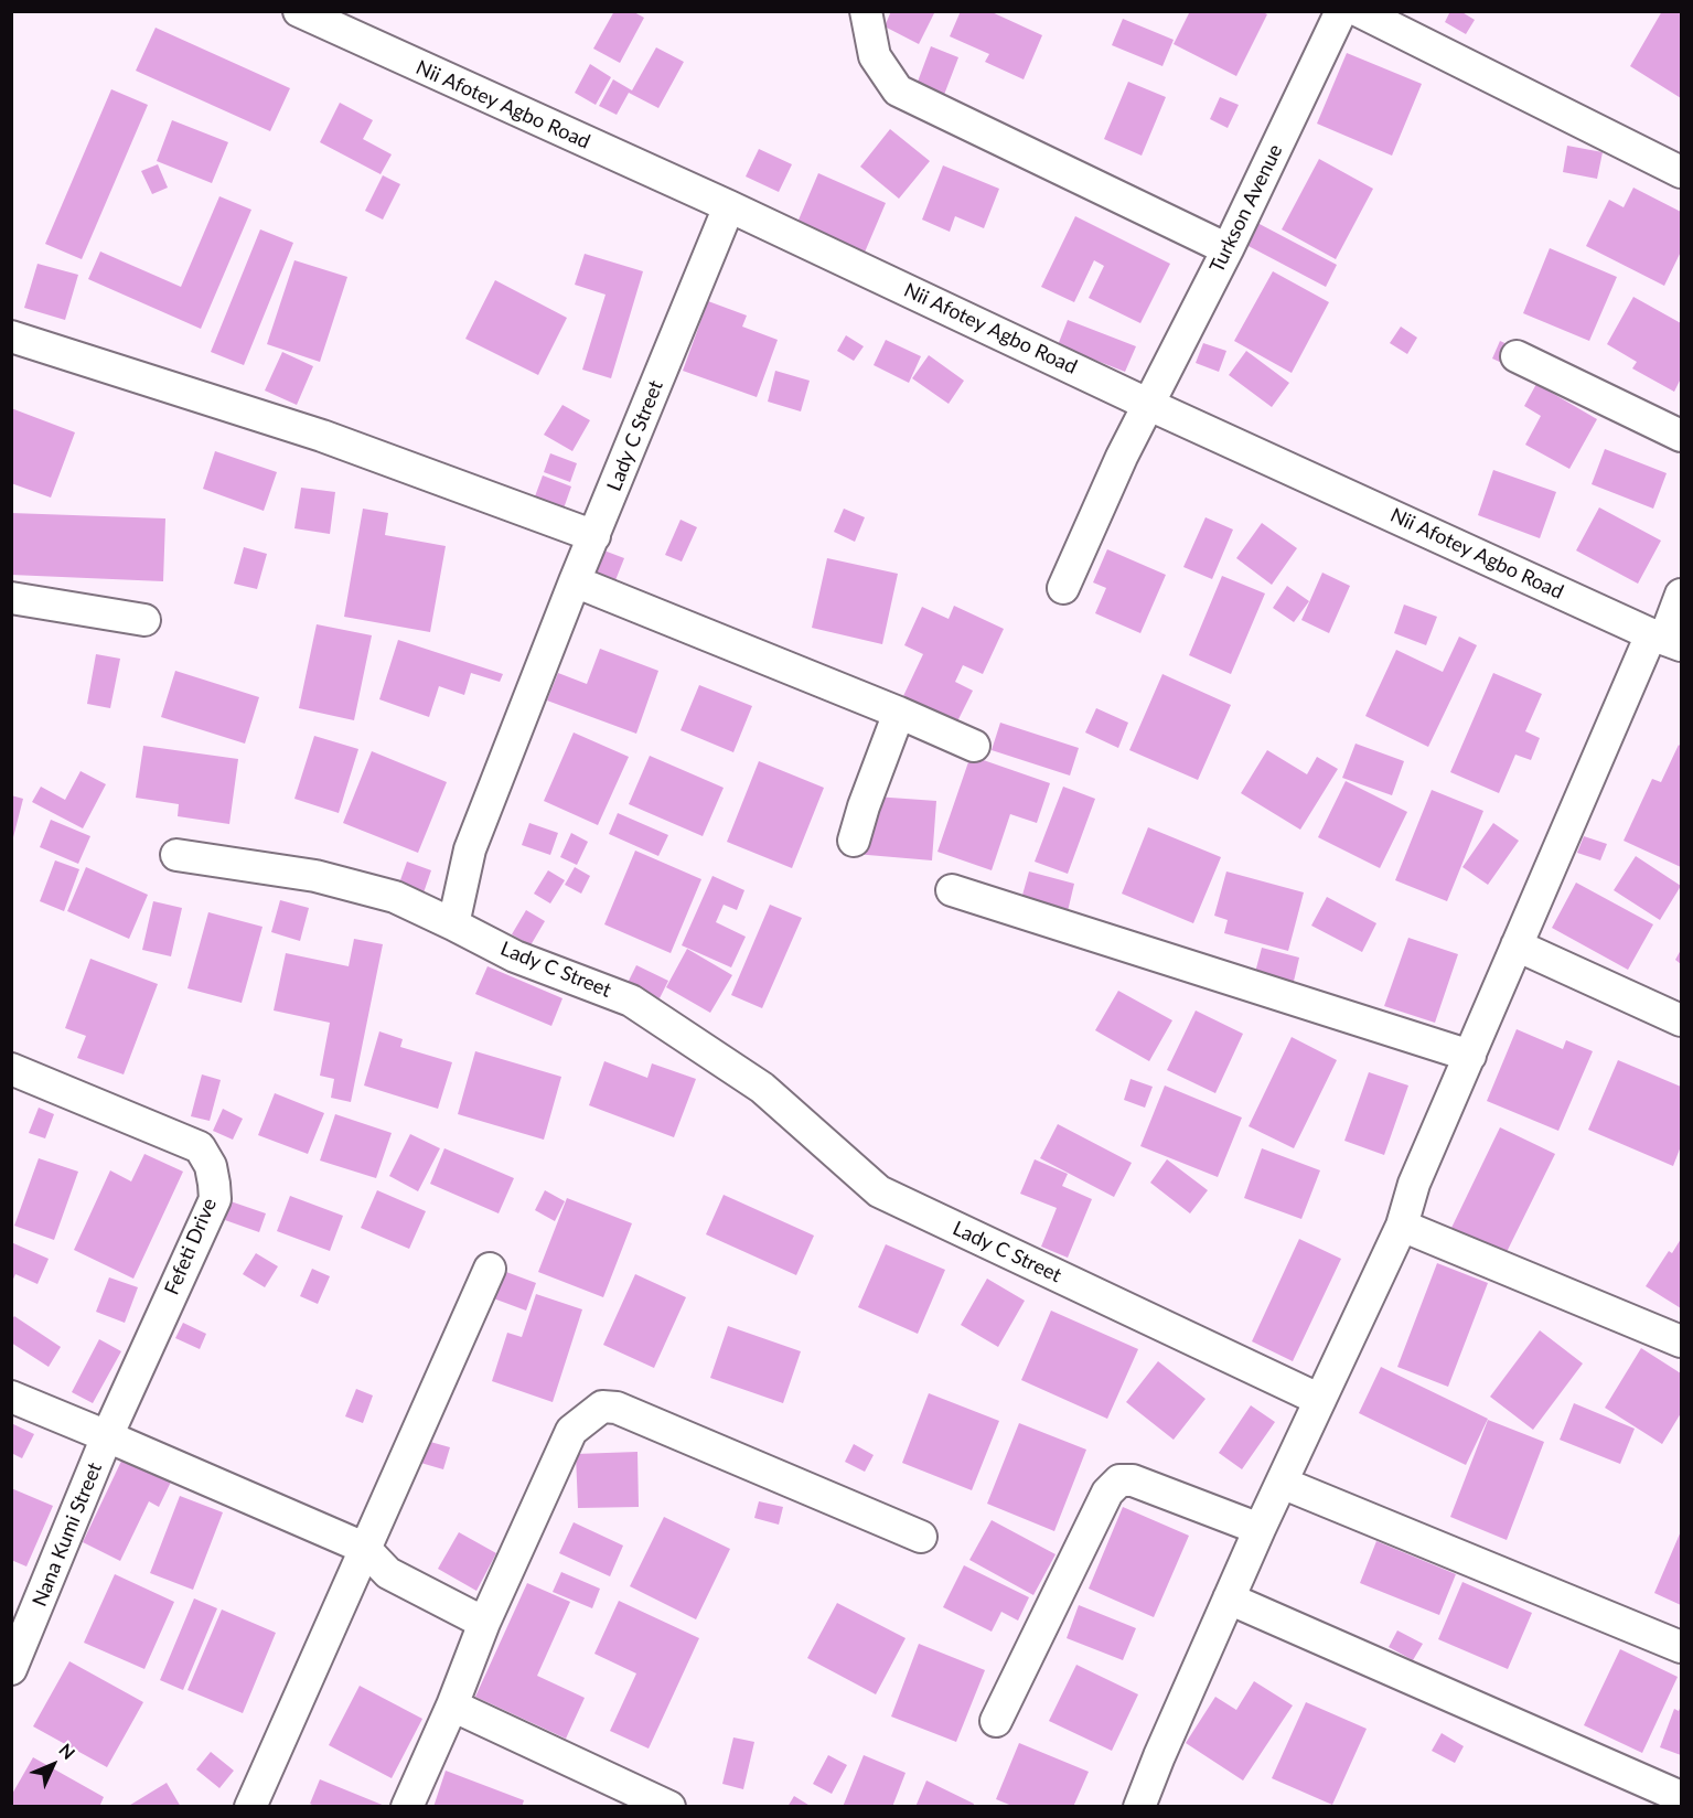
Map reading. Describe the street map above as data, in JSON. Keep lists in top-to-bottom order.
{
  "streets": {
    "street": [
      "Nii Afotey Agbo Road",
      "Turkson Avenue",
      "Lady C Street",
      "Fefeti Drive",
      "Nana Kumi Street"
    ]
  },
  "crossings": [
    ["Nii Afotey Agbo Road", "Turkson Avenue"],
    ["Nii Afotey Agbo Road", "Lady C Street"],
    ["Fefeti Drive", "Nana Kumi Street"]
  ],
  "north": "top right"
}
